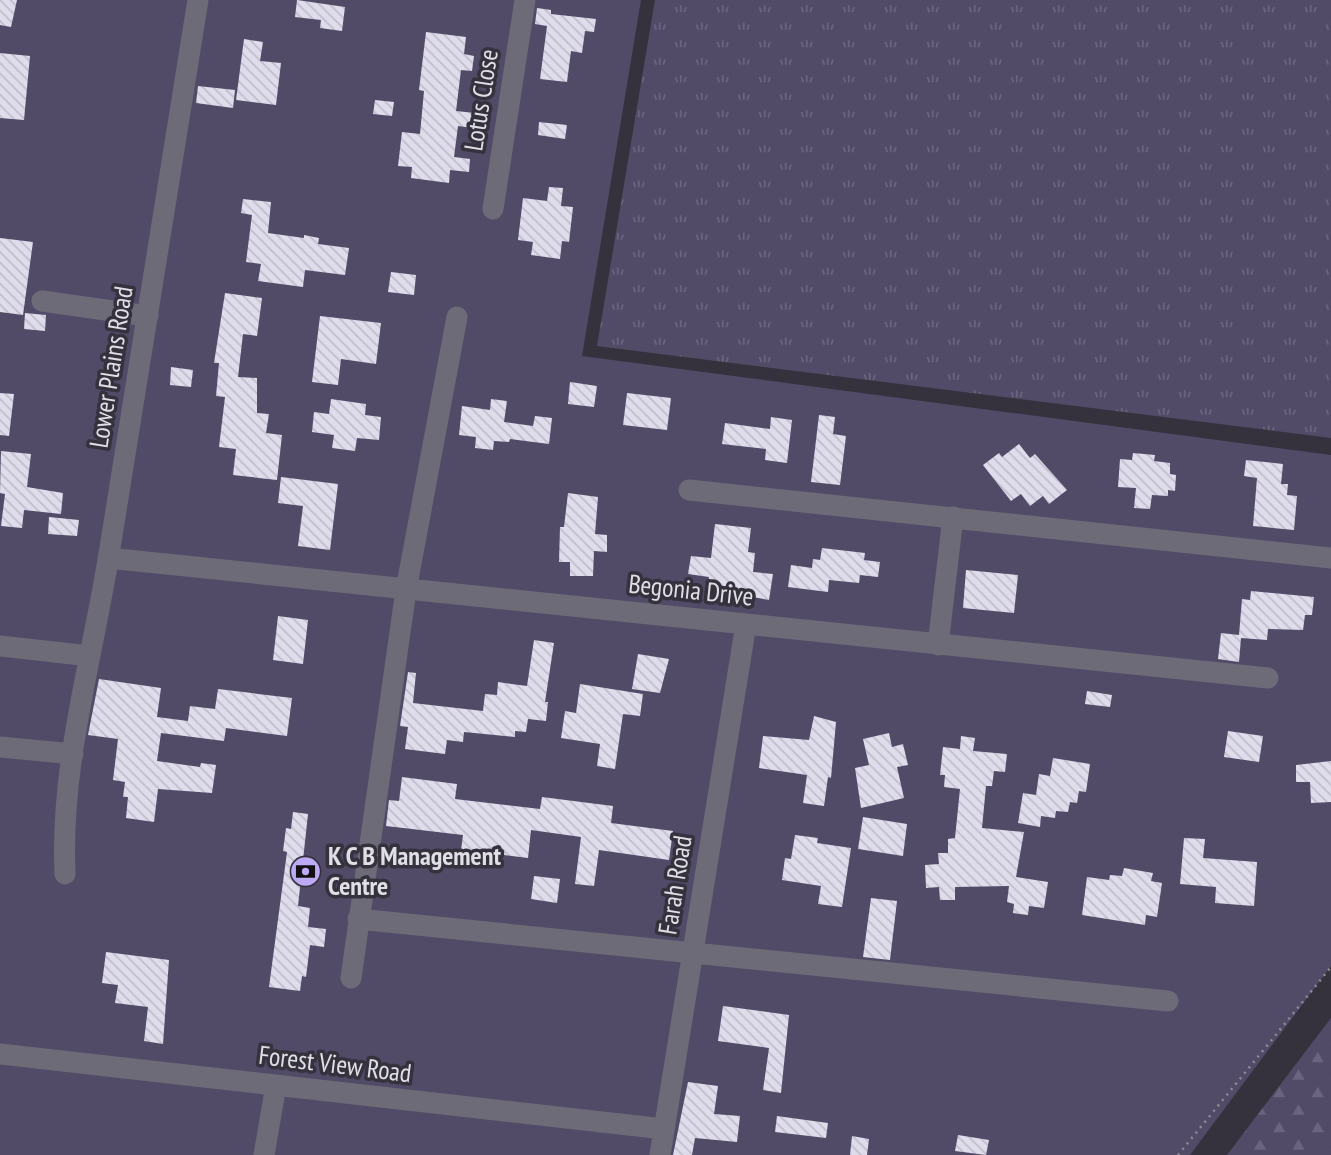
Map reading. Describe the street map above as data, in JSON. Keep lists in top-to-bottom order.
{
  "streets": {
    "street": [
      "Lotus Close",
      "Lower Plains Road",
      "Begonia Drive",
      "Farah Road",
      "Forest View Road"
    ]
  },
  "crossings": [
    ["Lower Plains Road", "Begonia Drive"],
    ["Begonia Drive", "Farah Road"],
    ["Farah Road", "Forest View Road"]
  ],
  "places": {
    "bank": ["K C B Management Centre"]
  }
}
